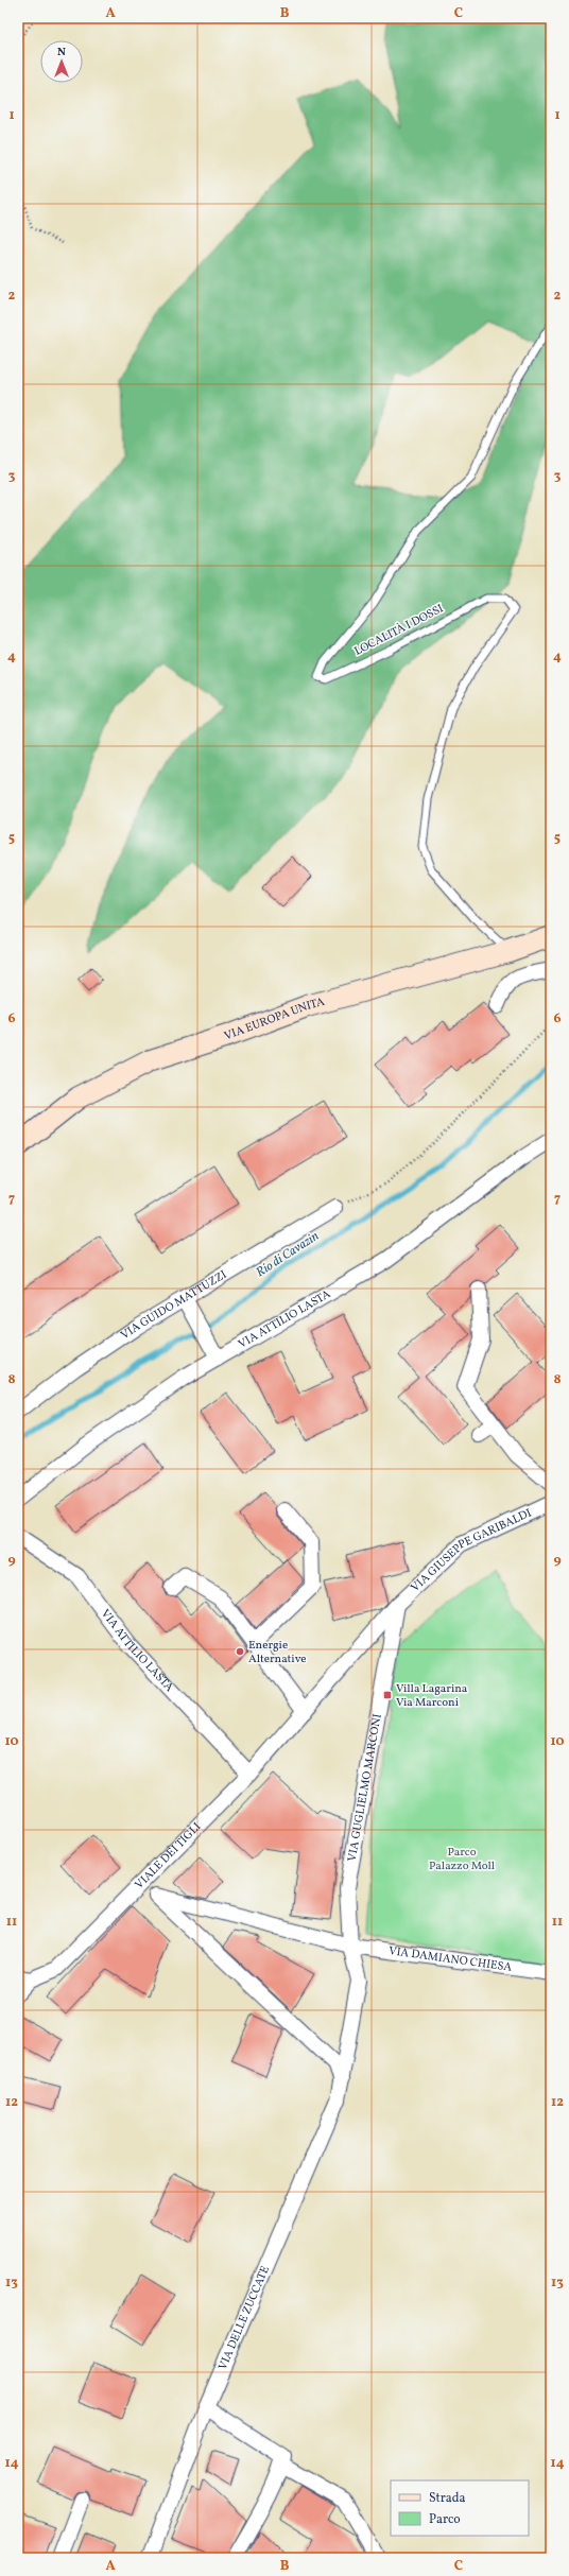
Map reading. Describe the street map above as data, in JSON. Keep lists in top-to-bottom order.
{
  "streets": {
    "main road": ["VIA EUROPA UNITA"],
    "street": [
      "VIA GUIDO MATTUZZI",
      "VIA ATTILIO LASTA",
      "VIA GIUSEPPE GARIBALDI",
      "VIA GUGLIELMO MARCONI",
      "VIALE DEI TIGLI",
      "VIA DAMIANO CHIESA",
      "VIA DELLE ZUCCATE"
    ],
    "lane": ["LOCALITÀ I DOSSI"]
  },
  "crossings": [
    ["LOCALITÀ I DOSSI", "VIA EUROPA UNITA"],
    ["VIA ATTILIO LASTA", "VIALE DEI TIGLI"],
    ["VIA GIUSEPPE GARIBALDI", "VIA GUGLIELMO MARCONI"],
    ["VIA GIUSEPPE GARIBALDI", "VIALE DEI TIGLI"],
    ["VIA GUGLIELMO MARCONI", "VIALE DEI TIGLI"],
    ["VIA GUGLIELMO MARCONI", "VIA DAMIANO CHIESA"],
    ["VIA GUGLIELMO MARCONI", "VIA DELLE ZUCCATE"]
  ],
  "water": ["Rio di Cavazin"],
  "parks": ["Parco Palazzo Moll"],
  "places": {
    "other": ["Energie Alternative"],
    "transit": ["Villa Lagarina Via Marconi"]
  },
  "legend": ["Strada", "Parco"],
  "north": "top",
  "grid": {
    "columns": ["A", "B", "C"],
    "rows": [
      "1",
      "2",
      "3",
      "4",
      "5",
      "6",
      "7",
      "8",
      "9",
      "10",
      "11",
      "12",
      "13",
      "14"
    ]
  }
}
